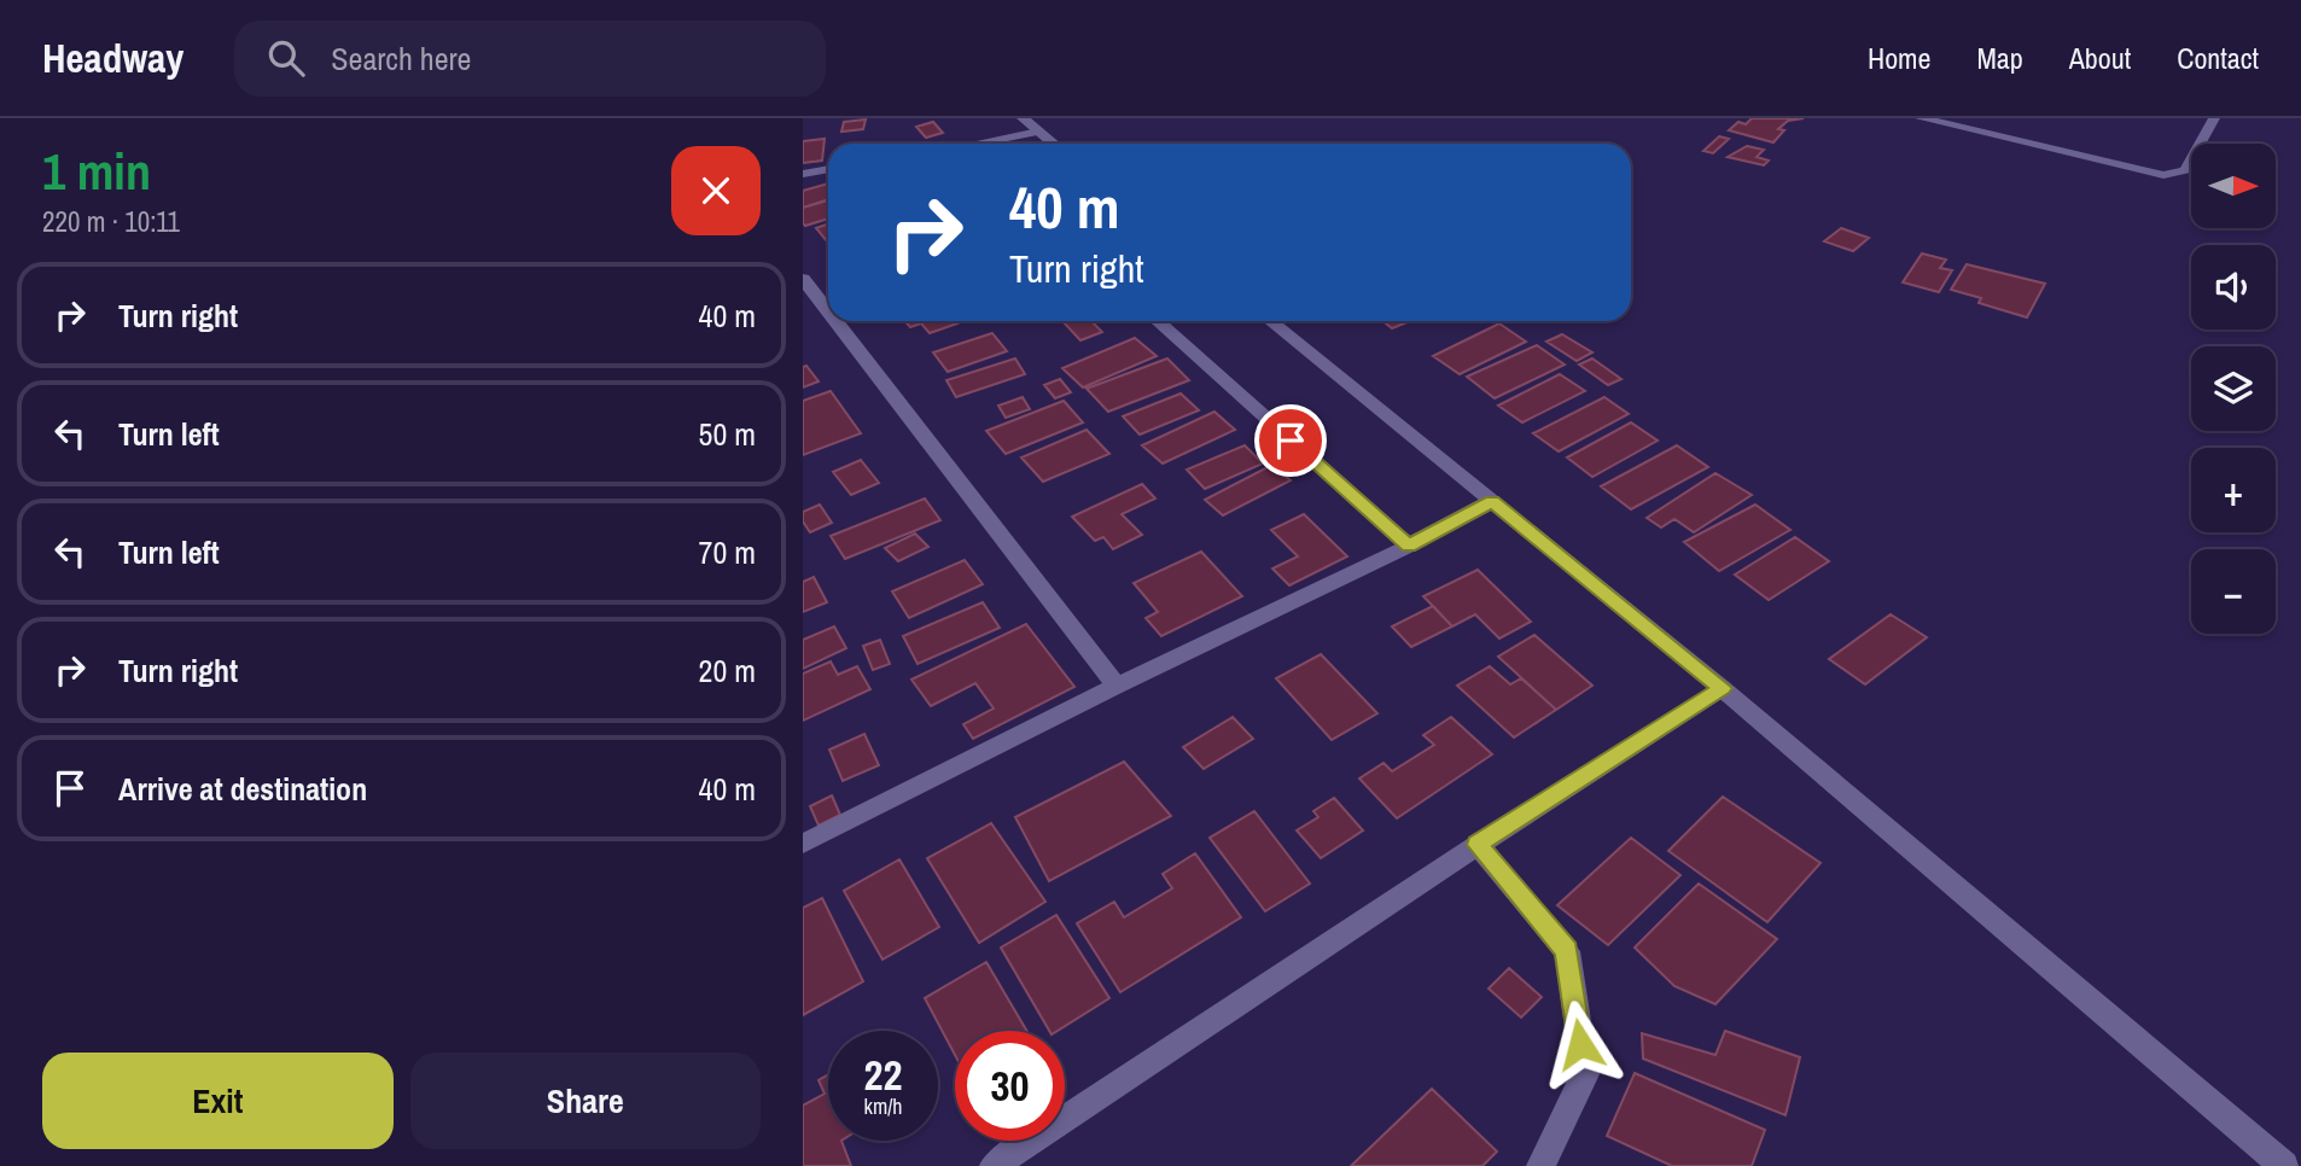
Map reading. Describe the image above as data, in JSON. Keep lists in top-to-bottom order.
{
  "north": "right",
  "page": {
    "header": "Headway",
    "search": "Search here",
    "nav": [
      "Home",
      "Map",
      "About",
      "Contact"
    ],
    "heading": ["1 min", "220 m · 10:11"],
    "map_buttons": ["+", "−"],
    "turn": ["40 m", "Turn right"],
    "list": [
      {
        "name": "Turn right",
        "value": "40 m"
      },
      {
        "name": "Turn left",
        "value": "50 m"
      },
      {
        "name": "Turn left",
        "value": "70 m"
      },
      {
        "name": "Turn right",
        "value": "20 m"
      },
      {
        "name": "Arrive at destination",
        "value": "40 m"
      }
    ],
    "speed": "22 km/h",
    "limit": "30",
    "buttons": ["Exit", "Share"]
  }
}
